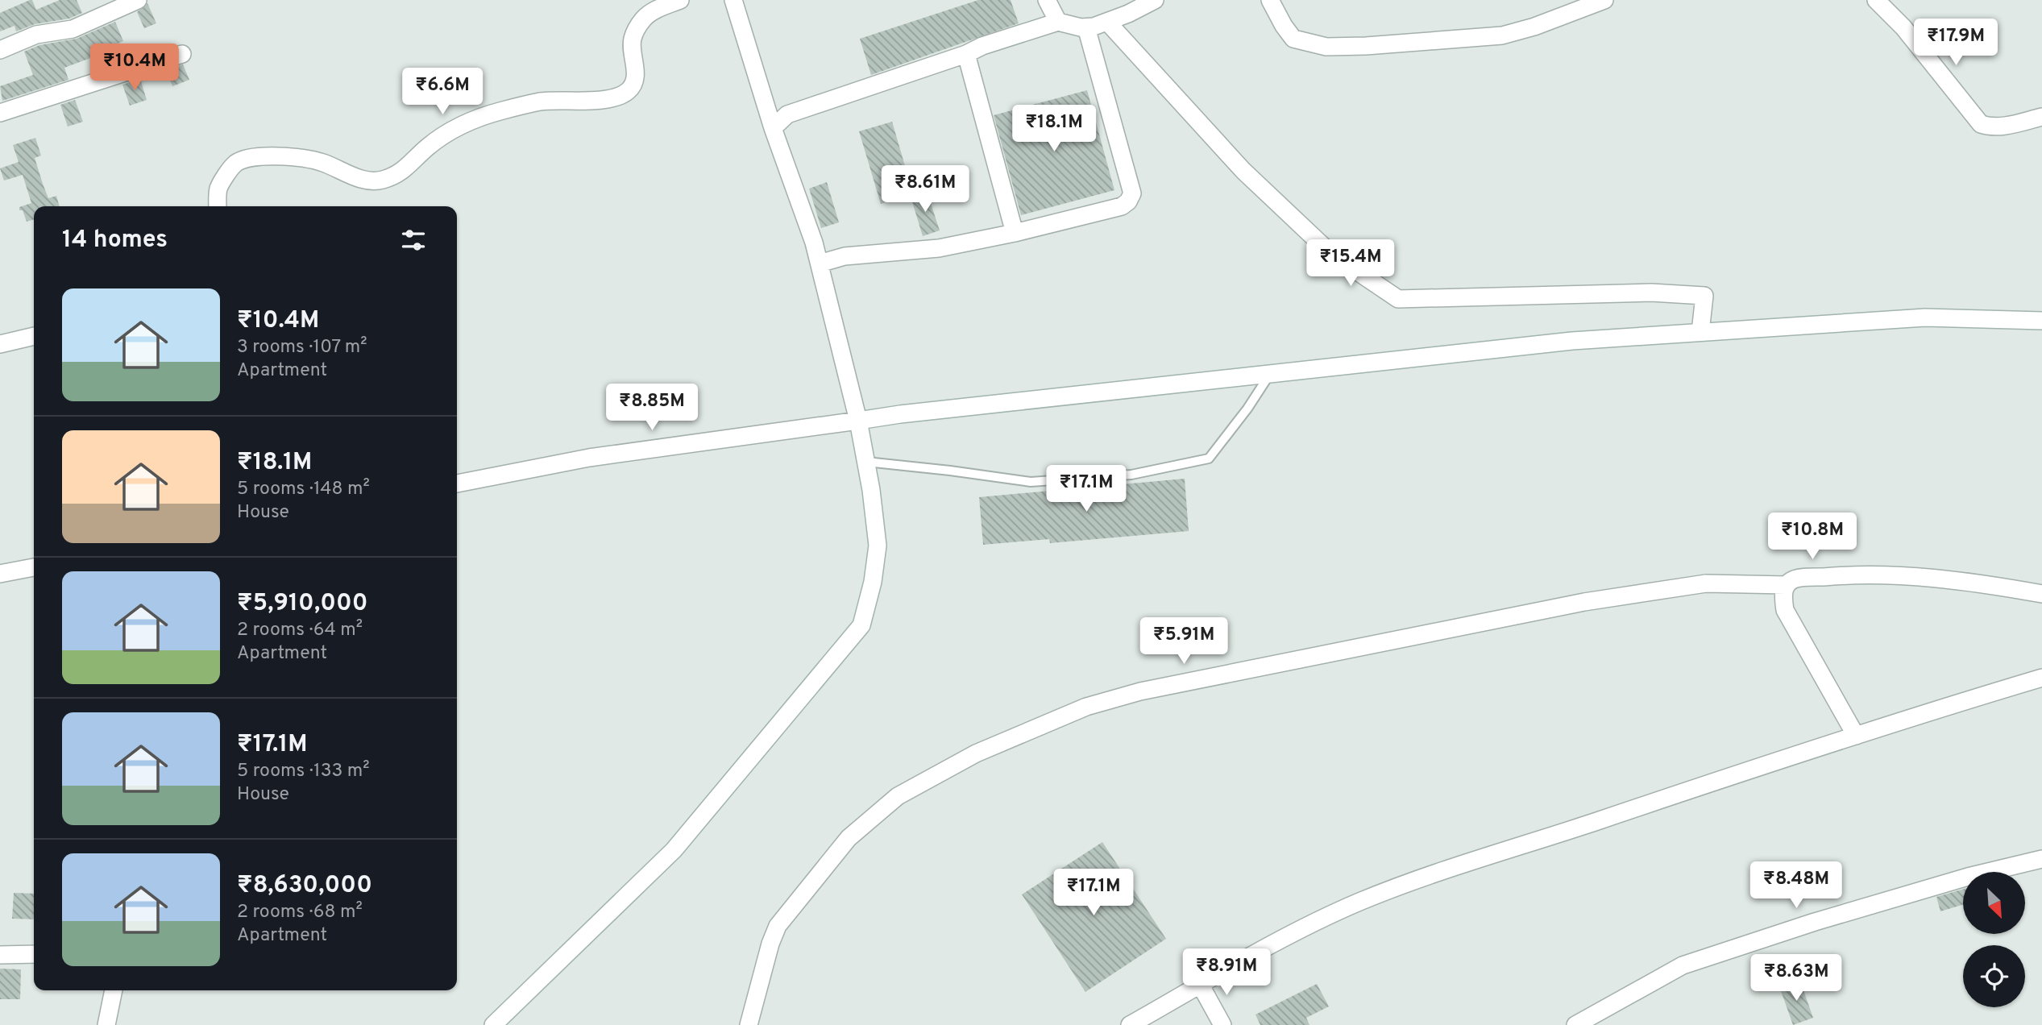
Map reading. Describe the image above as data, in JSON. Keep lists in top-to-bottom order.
{
  "north": "bottom right",
  "page": {
    "price": [
      "₹17.9M",
      "₹10.4M",
      "₹6.6M",
      "₹18.1M",
      "₹8.61M",
      "₹15.4M",
      "₹8.85M",
      "₹17.1M",
      "₹10.8M",
      "₹5.91M",
      "₹8.48M",
      "₹17.1M",
      "₹8.91M",
      "₹8.63M"
    ],
    "heading": "14 homes",
    "list": [
      {
        "name": "₹10.4M",
        "note": "3 rooms · 107 m² · Apartment"
      },
      {
        "name": "₹18.1M",
        "note": "5 rooms · 148 m² · House"
      },
      {
        "name": "₹5,910,000",
        "note": "2 rooms · 64 m² · Apartment"
      },
      {
        "name": "₹17.1M",
        "note": "5 rooms · 133 m² · House"
      },
      {
        "name": "₹8,630,000",
        "note": "2 rooms · 68 m² · Apartment"
      }
    ]
  }
}
